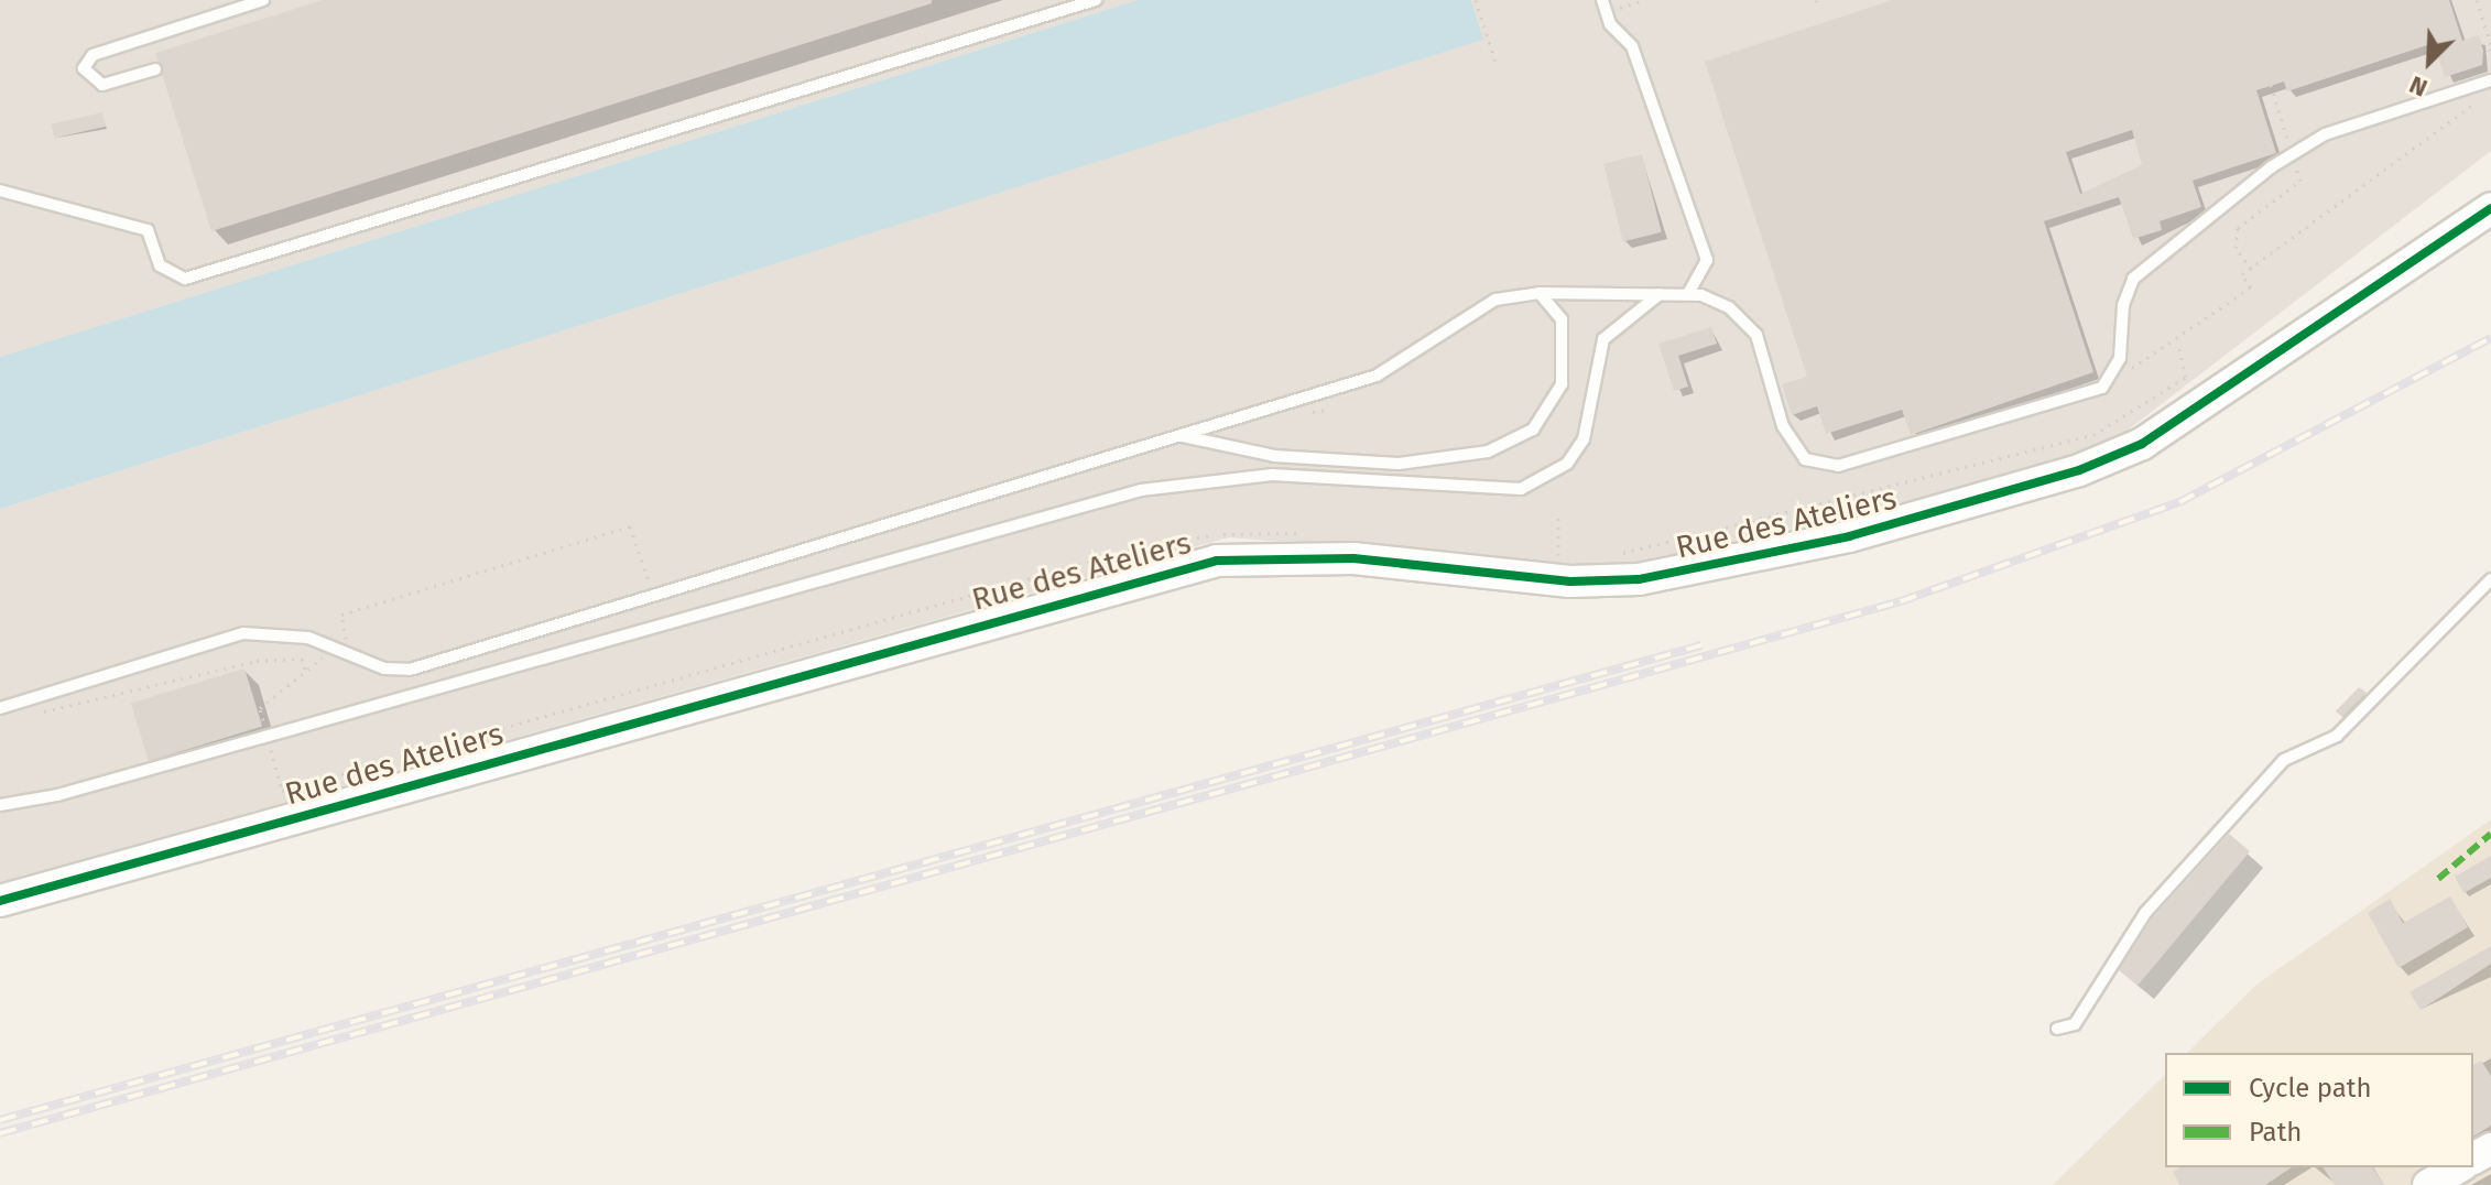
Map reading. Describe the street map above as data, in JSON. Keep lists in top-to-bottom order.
{
  "streets": {
    "street": ["Rue des Ateliers"]
  },
  "legend": ["Cycle path", "Path"],
  "north": "bottom left"
}
